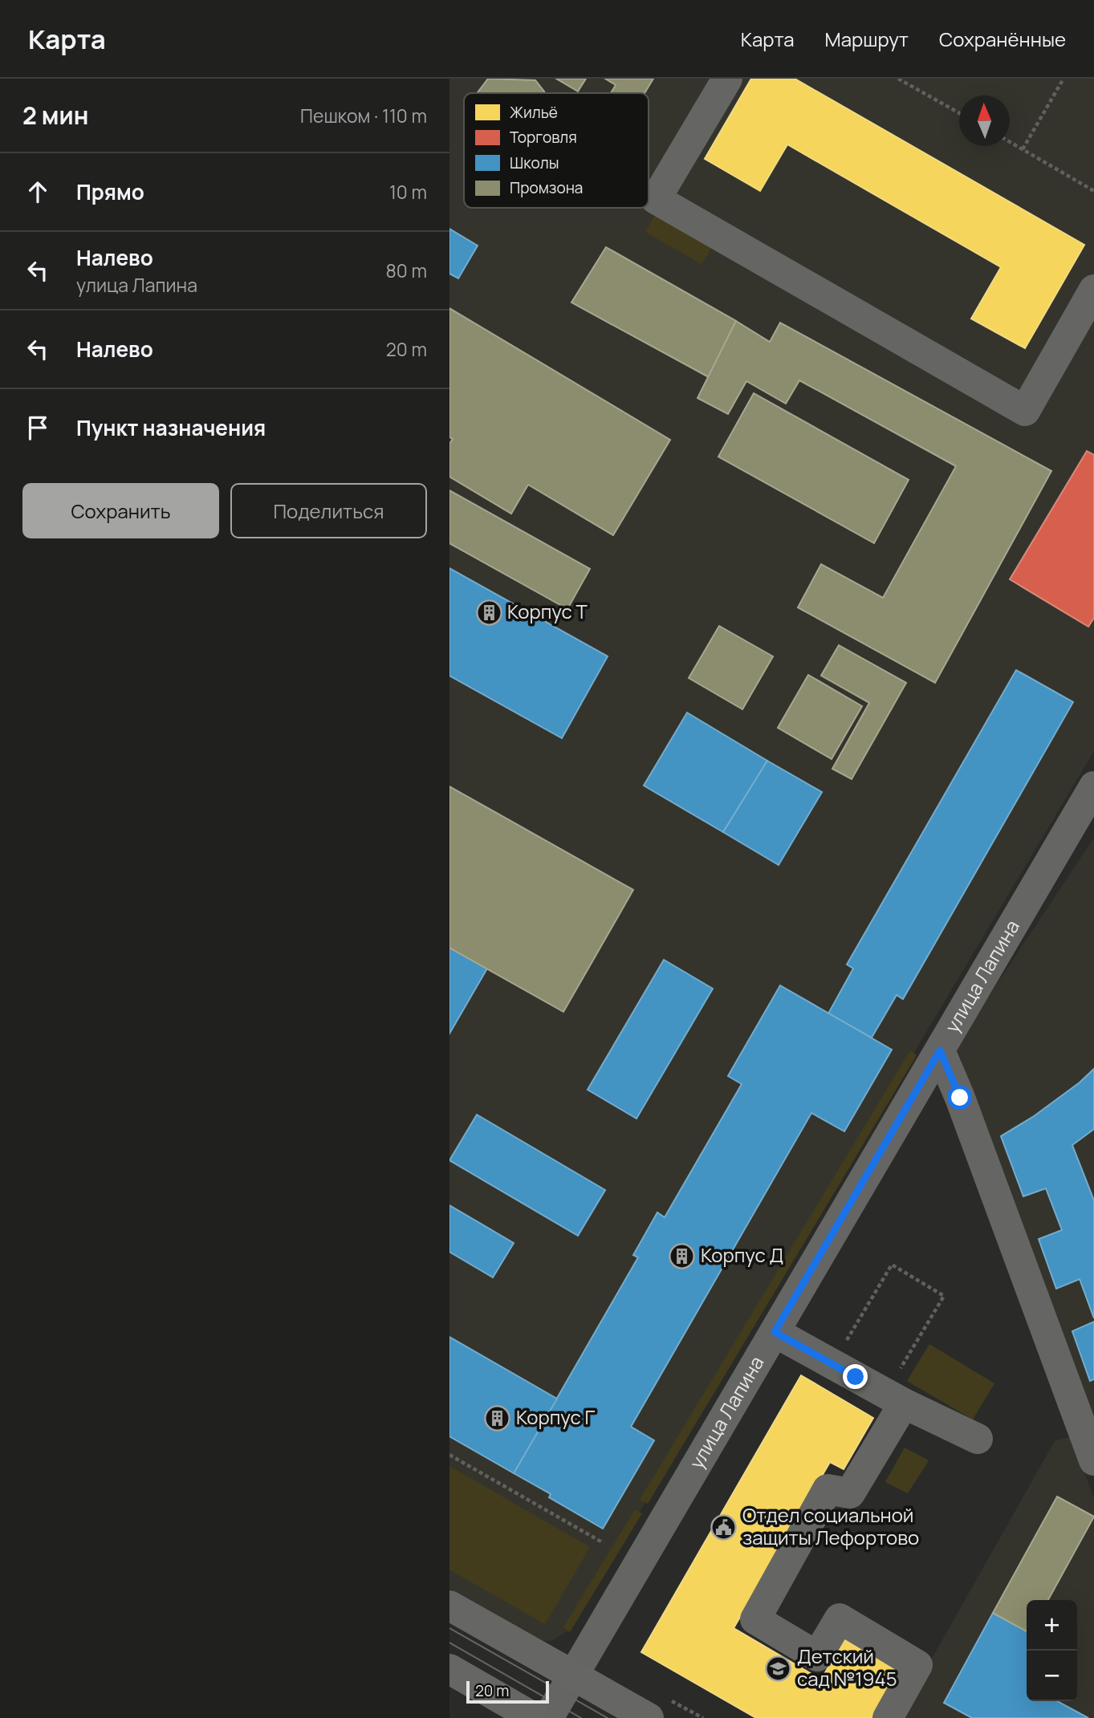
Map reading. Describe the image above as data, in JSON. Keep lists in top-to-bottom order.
{
  "streets": {
    "street": ["улица Лапина"]
  },
  "places": {
    "building": ["Корпус Т", "Корпус Д", "Корпус Г"],
    "public building": ["Отдел социальной защиты Лефортово"],
    "school or university": ["Детский сад №1945"]
  },
  "legend": [
    "Жильё",
    "Торговля",
    "Школы",
    "Промзона"
  ],
  "scale_bar": "20 m",
  "north": "top",
  "page": {
    "header": "Карта",
    "nav": ["Карта", "Маршрут", "Сохранённые"],
    "heading": ["2 мин", "Пешком · 110 m"],
    "list": [
      ["Прямо", "10 m"],
      ["Налево", "улица Лапина", "80 m"],
      ["Налево", "20 m"],
      "Пункт назначения"
    ],
    "buttons": ["Сохранить", "Поделиться"],
    "map_buttons": ["+", "−"],
    "scale": "20 m"
  }
}
